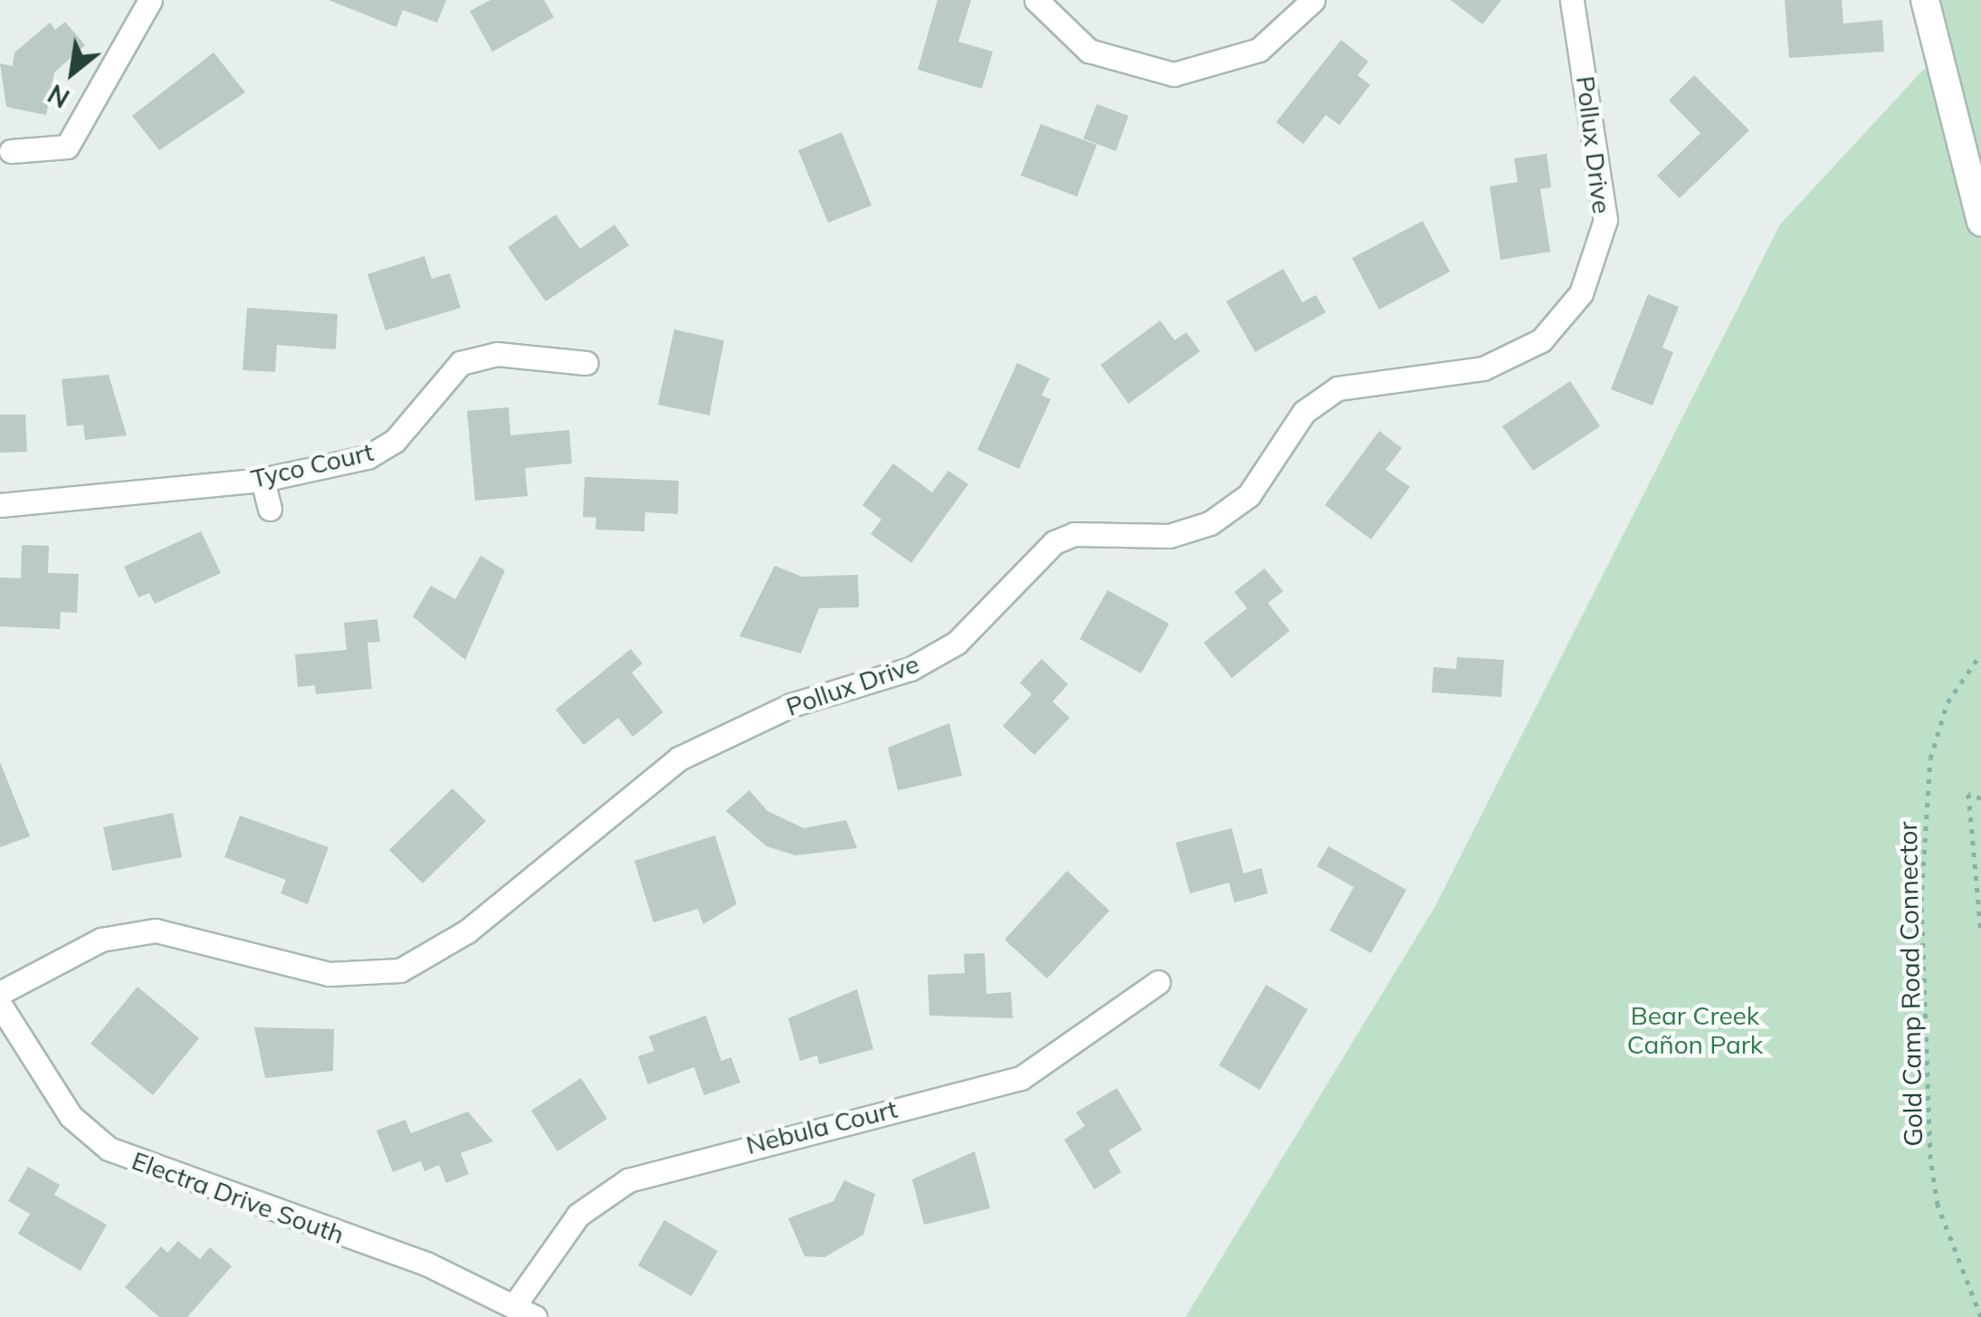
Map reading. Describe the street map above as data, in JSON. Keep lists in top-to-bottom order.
{
  "streets": {
    "street": [
      "Pollux Drive",
      "Tyco Court",
      "Nebula Court",
      "Electra Drive South"
    ],
    "path": ["Gold Camp Road Connector"]
  },
  "crossings": [
    ["Nebula Court", "Electra Drive South"]
  ],
  "parks": ["Bear Creek Cañon Park"],
  "north": "bottom left"
}
